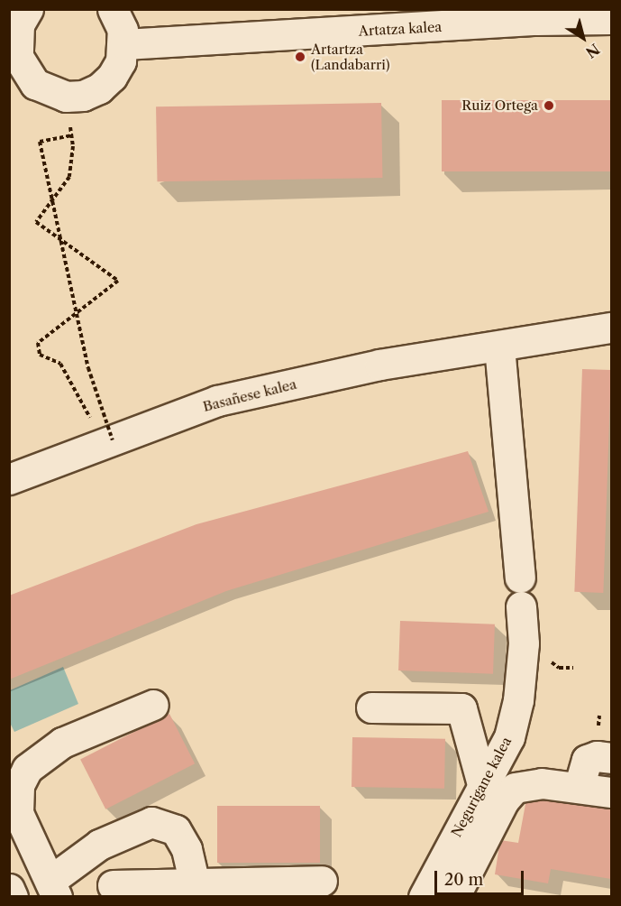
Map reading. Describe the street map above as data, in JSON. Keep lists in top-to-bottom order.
{
  "streets": {
    "street": ["Artatza kalea", "Basañese kalea", "Negurigane kalea"]
  },
  "crossings": [
    ["Basañese kalea", "Negurigane kalea"]
  ],
  "places": ["Artartza (Landabarri)", "Ruiz Ortega"],
  "scale_bar": "20 m",
  "north": "bottom right"
}
